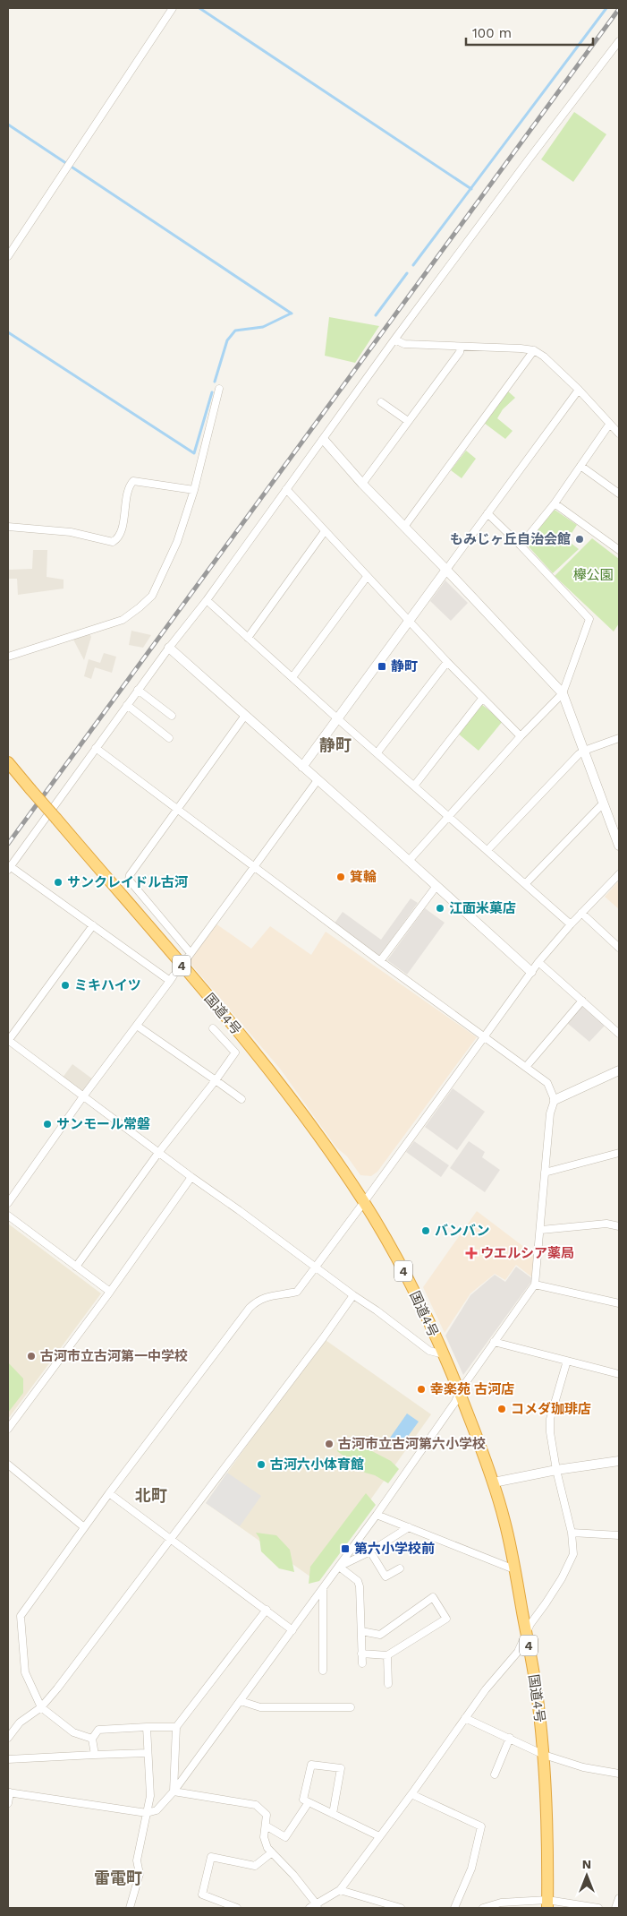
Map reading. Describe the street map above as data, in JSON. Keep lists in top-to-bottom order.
{
  "streets": {
    "highway": ["4", "国道4号"]
  },
  "districts": ["静町", "北町", "雷電町"],
  "parks": ["欅公園"],
  "places": {
    "other": [
      "もみじヶ丘自治会館",
      "箕輪",
      "サンクレイドル古河",
      "江面米菓店",
      "ミキハイツ",
      "サンモール常磐",
      "バンバン",
      "古河市立古河第一中学校",
      "幸楽苑 古河店",
      "コメダ珈琲店",
      "古河市立古河第六小学校",
      "古河六小体育館"
    ],
    "transit": ["静町", "第六小学校前"],
    "health": ["ウエルシア薬局"]
  },
  "scale_bar": "100 m",
  "north": "top"
}
